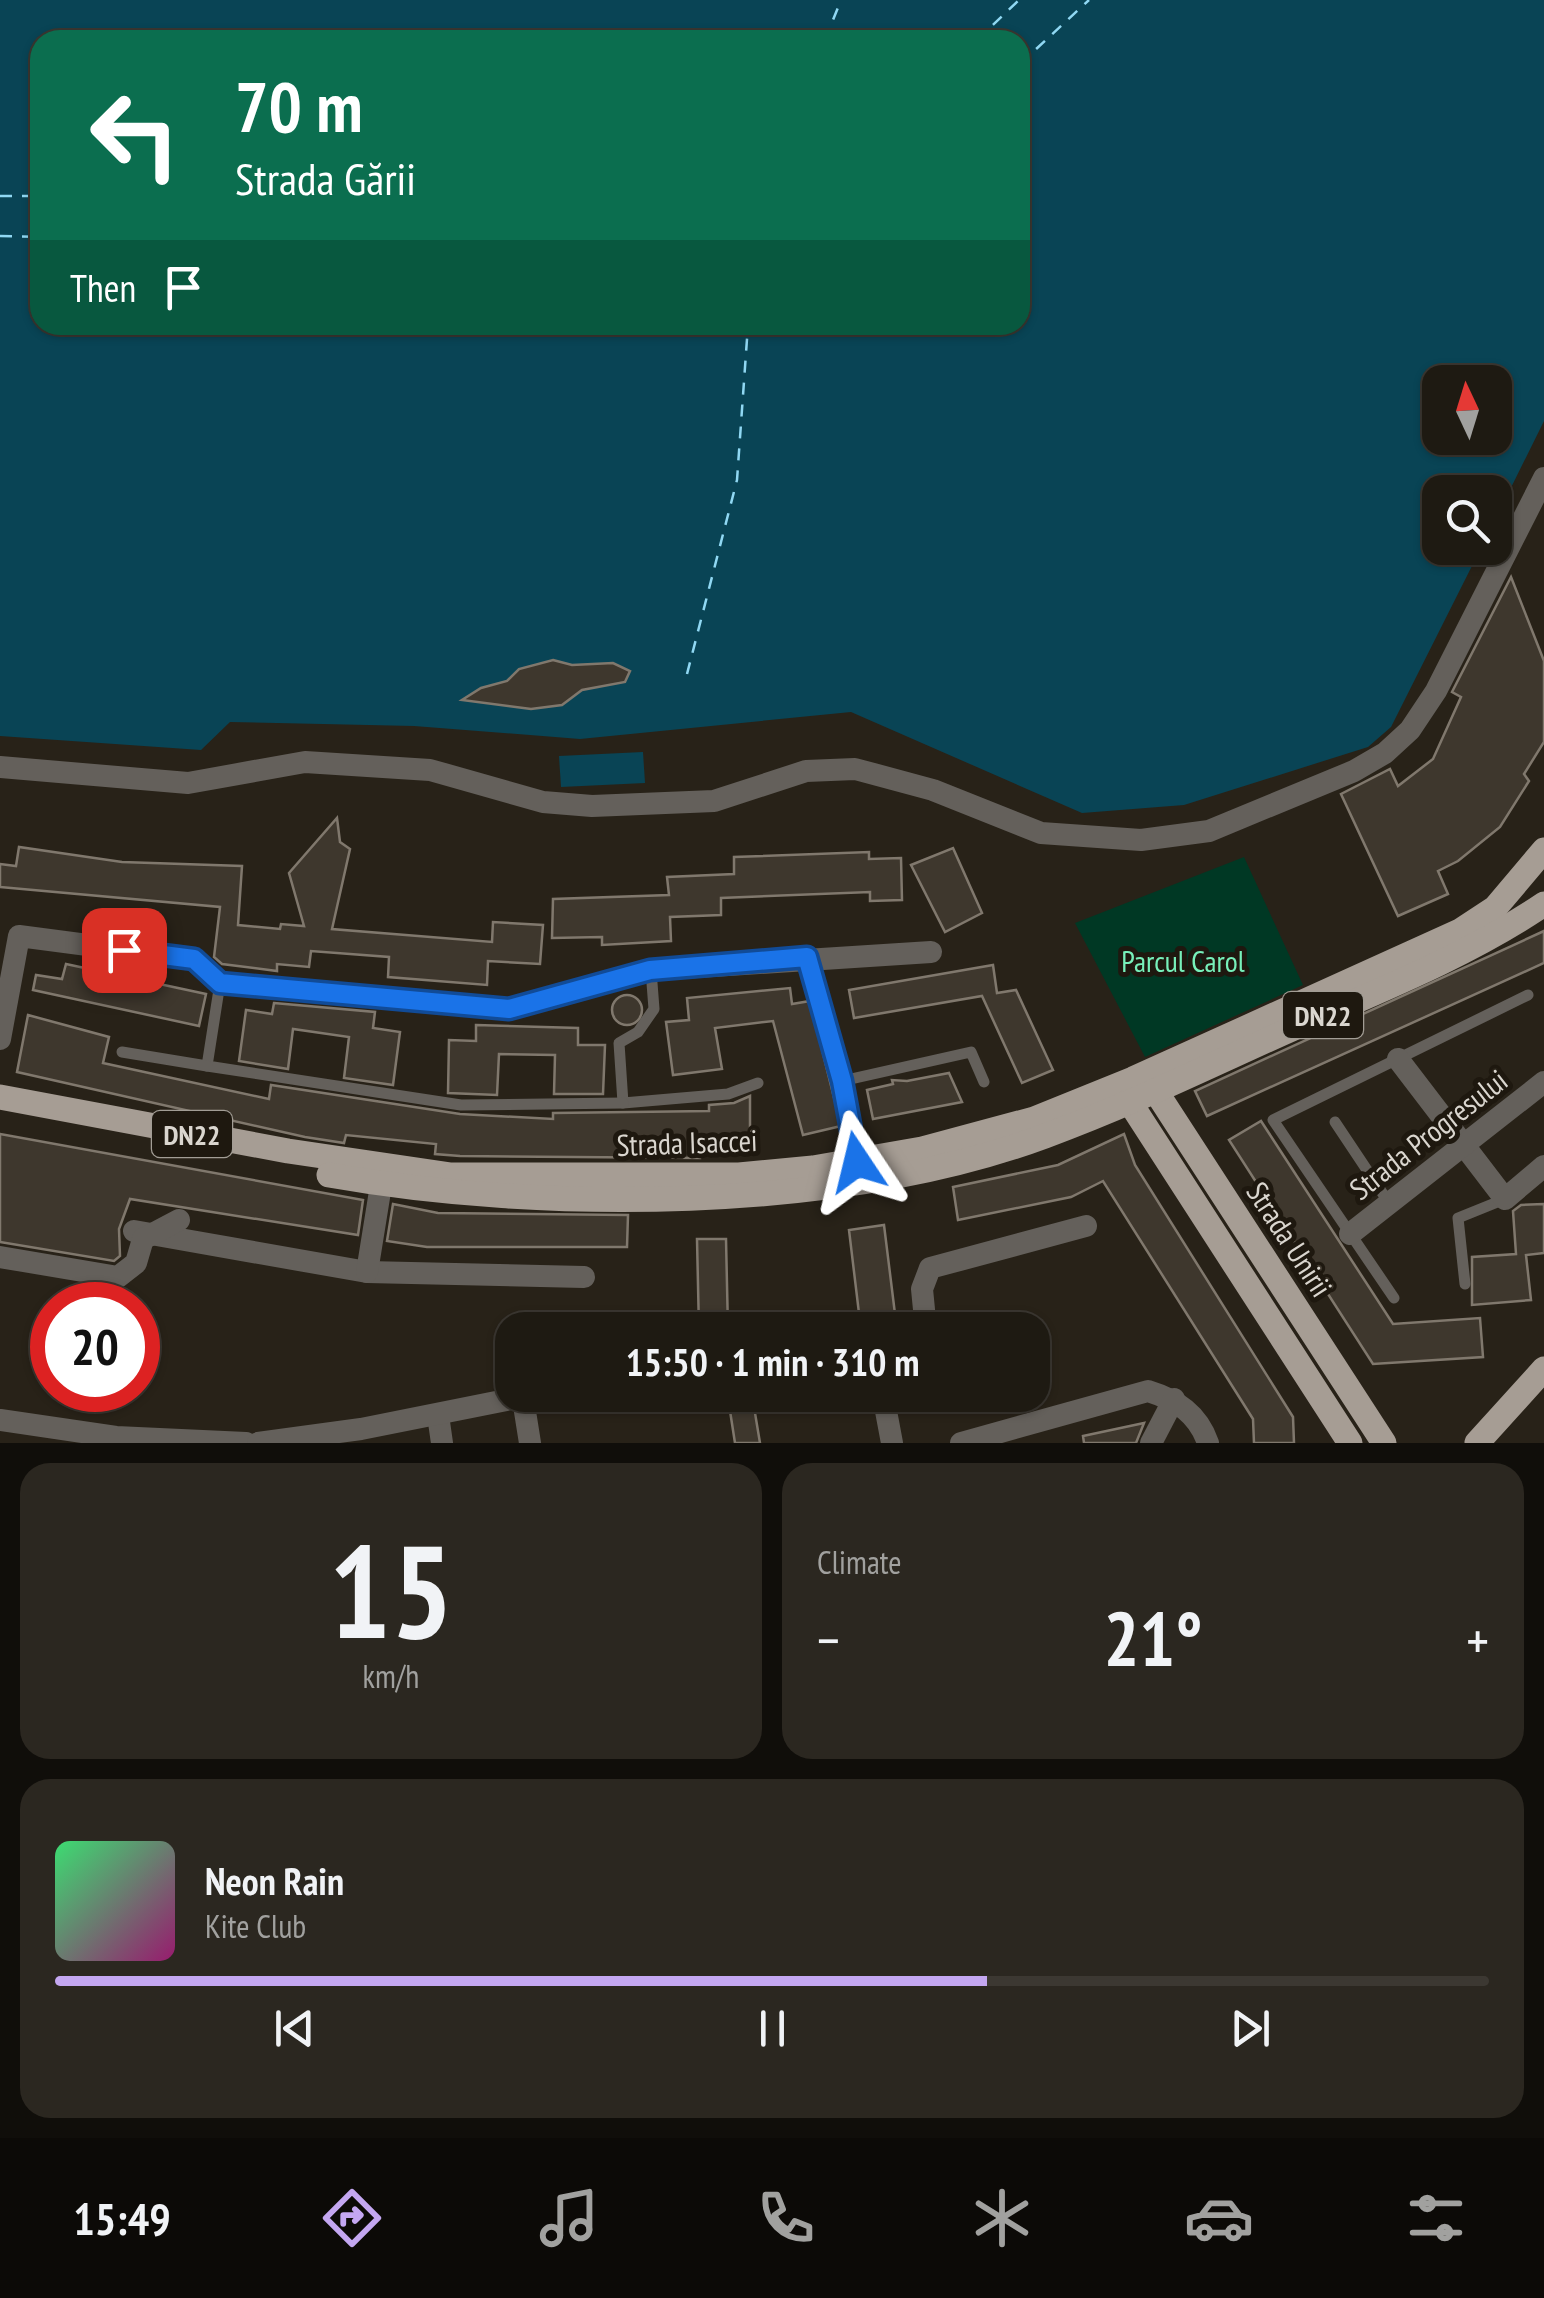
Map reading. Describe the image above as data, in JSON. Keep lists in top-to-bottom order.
{
  "streets": {
    "main road": ["DN22", "Strada Isaccei", "Strada Unirii"],
    "street": ["Strada Progresului"]
  },
  "crossings": [
    ["Strada Isaccei", "Strada Unirii"]
  ],
  "parks": ["Parcul Carol"],
  "north": "top",
  "page": {
    "turn": ["70 m", "Strada Gării"],
    "then": "Then",
    "limit": "20",
    "trip": "15:50 · 1 min · 310 m",
    "tile": [
      ["15", "km/h"],
      "Climate"
    ],
    "heat": ["−", "21°", "+"],
    "song": ["Neon Rain", "Kite Club"],
    "tabs": "15:49"
  }
}
